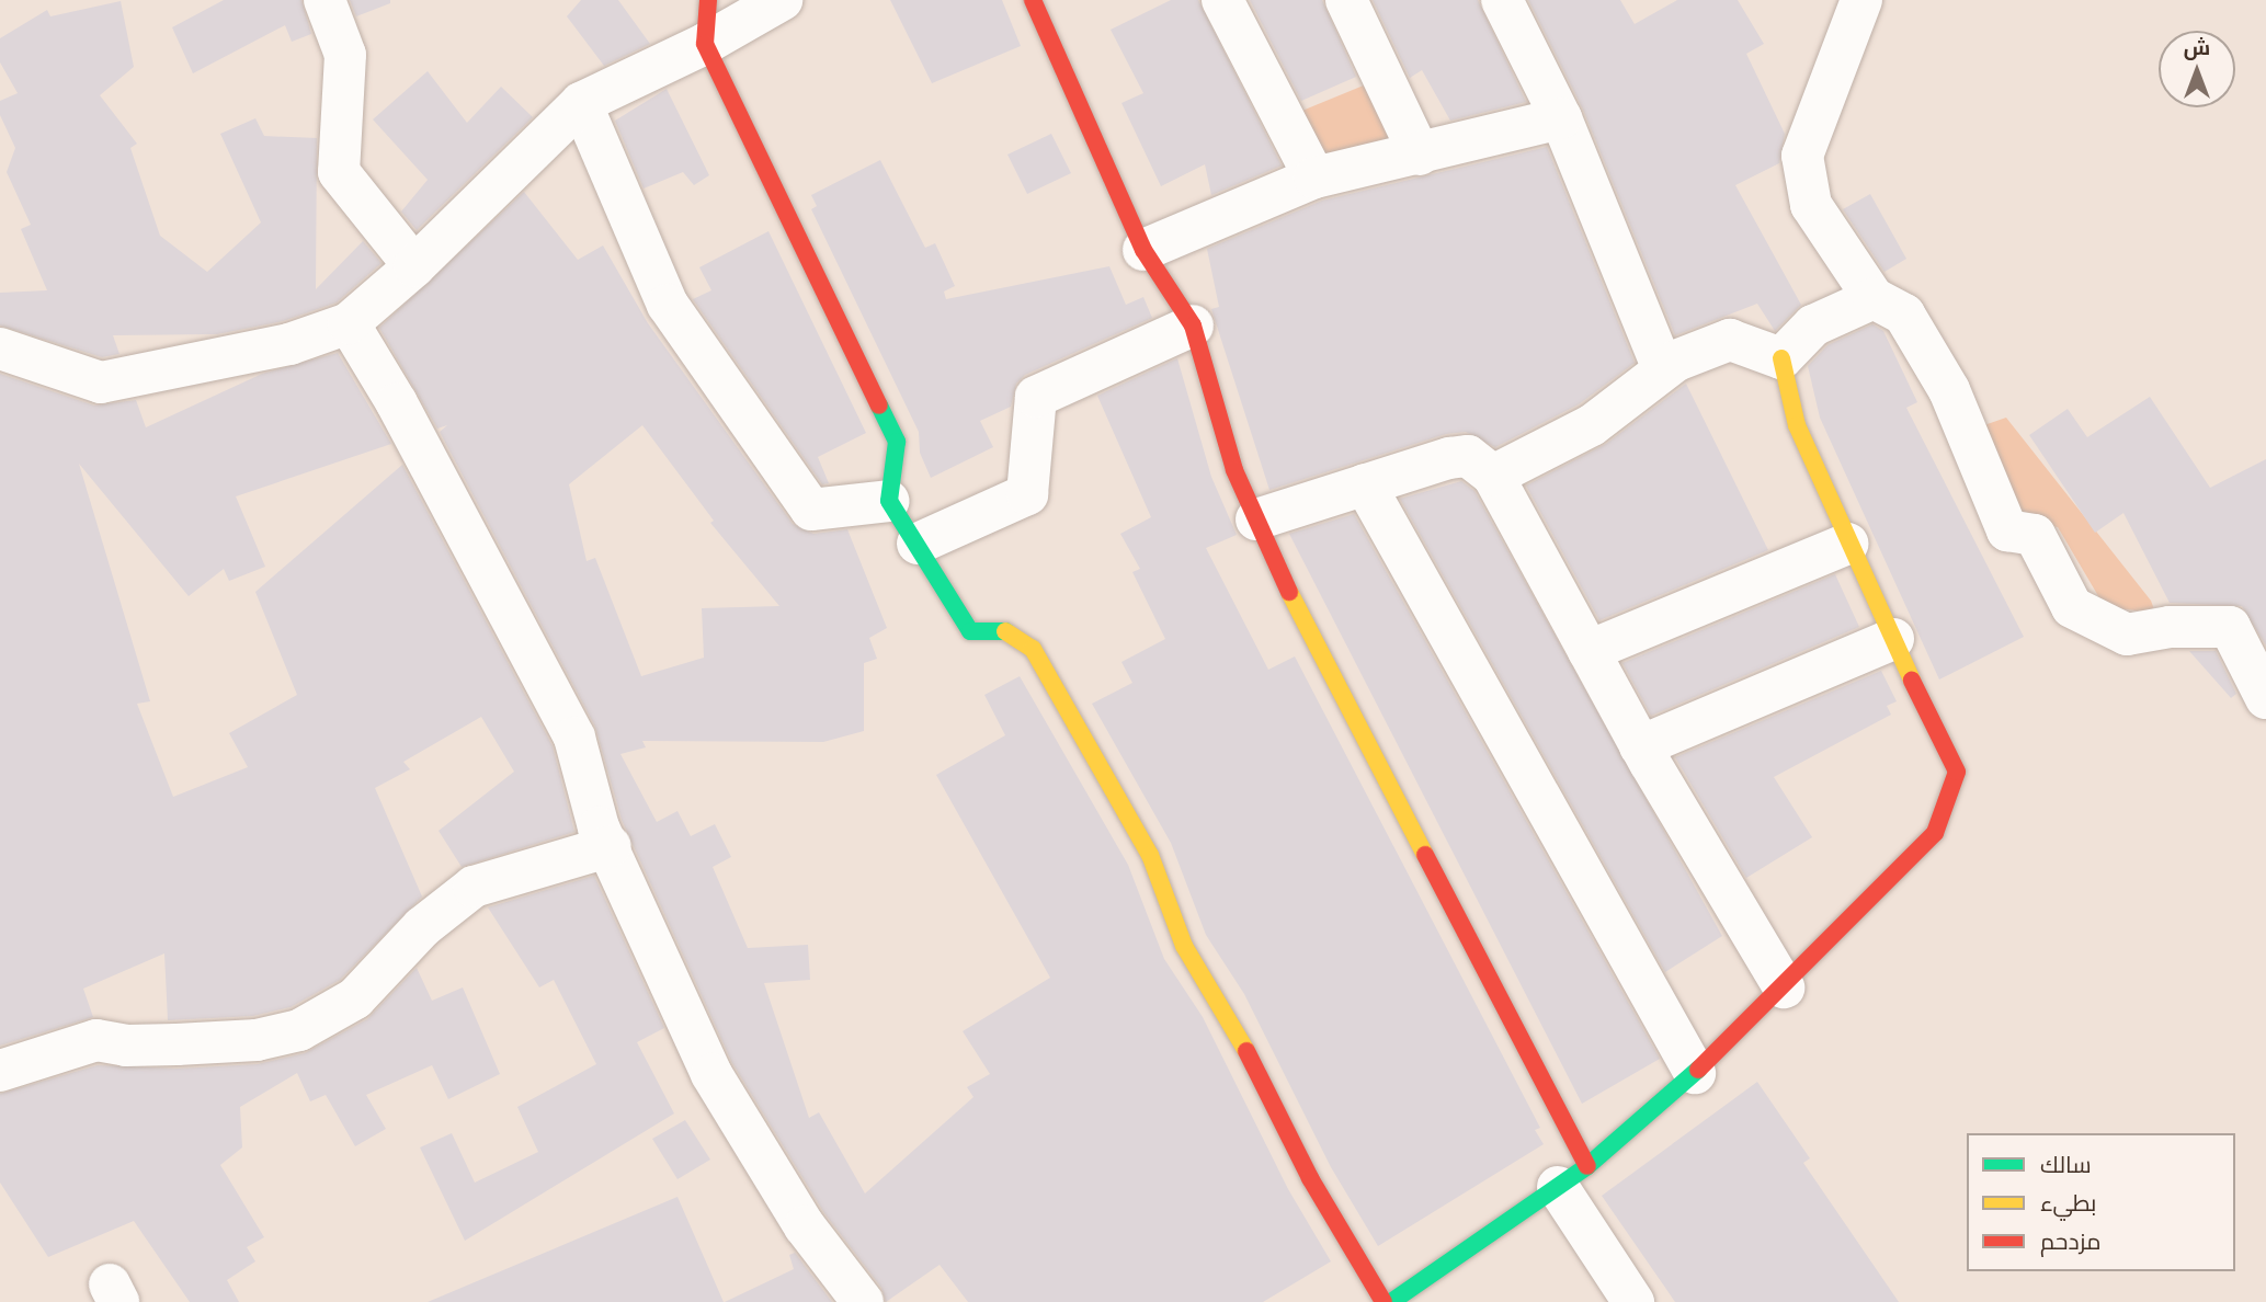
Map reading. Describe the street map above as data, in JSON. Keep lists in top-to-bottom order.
{
  "legend": ["سالك", "بطيء", "مزدحم"],
  "north": "top"
}
